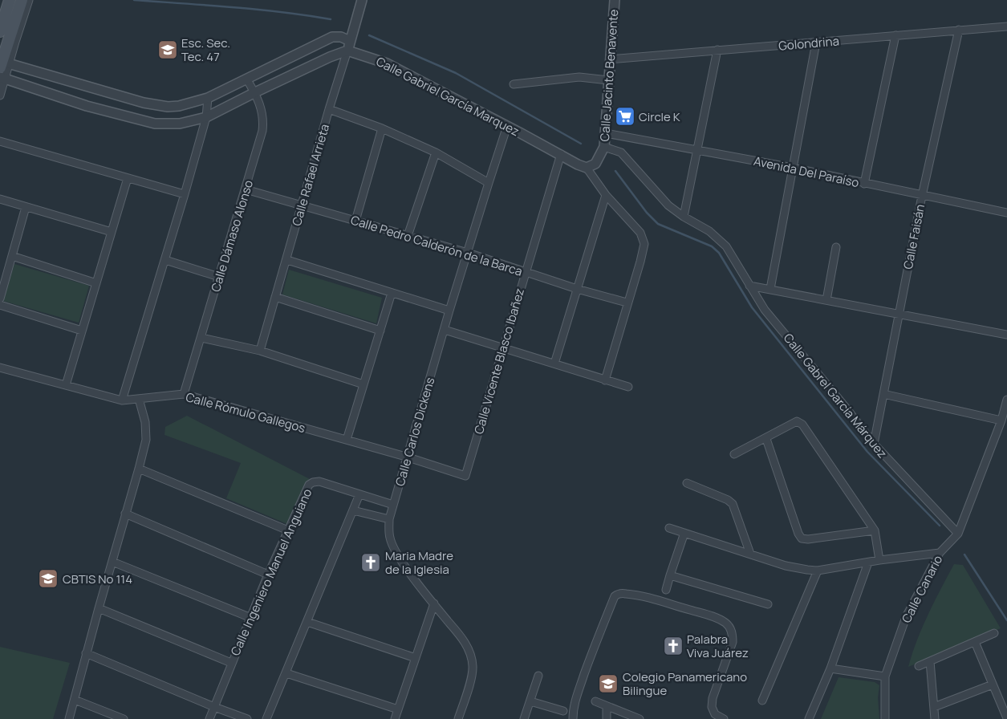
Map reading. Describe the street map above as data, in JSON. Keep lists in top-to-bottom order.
{
  "streets": {
    "street": [
      "Golondrina",
      "Calle Jacinto Benavente",
      "Calle Gabriel García Marquez",
      "Avenida Del Paraíso",
      "Calle Rafael Arrieta",
      "Calle Dámaso Alonso",
      "Calle Faisán",
      "Calle Pedro Calderón de la Barca",
      "Calle Vicente Blasco Ibañez",
      "Calle Gabrel García Márquez",
      "Calle Rómulo Gallegos",
      "Calle Carlos Dickens",
      "Calle Ingeniero Manuel Anguiano",
      "Calle Canario"
    ]
  },
  "crossings": [
    ["Golondrina", "Calle Jacinto Benavente"],
    ["Golondrina", "Calle Faisán"],
    ["Calle Jacinto Benavente", "Calle Gabriel García Marquez"],
    ["Calle Jacinto Benavente", "Avenida Del Paraíso"],
    ["Calle Jacinto Benavente", "Calle Gabrel García Márquez"],
    ["Calle Gabriel García Marquez", "Calle Rafael Arrieta"],
    ["Calle Gabriel García Marquez", "Calle Vicente Blasco Ibañez"],
    ["Calle Gabriel García Marquez", "Calle Carlos Dickens"],
    ["Avenida Del Paraíso", "Calle Faisán"],
    ["Calle Rafael Arrieta", "Calle Pedro Calderón de la Barca"],
    ["Calle Dámaso Alonso", "Calle Pedro Calderón de la Barca"],
    ["Calle Dámaso Alonso", "Calle Rómulo Gallegos"],
    ["Calle Faisán", "Calle Gabrel García Márquez"],
    ["Calle Pedro Calderón de la Barca", "Calle Vicente Blasco Ibañez"],
    ["Calle Pedro Calderón de la Barca", "Calle Carlos Dickens"],
    ["Calle Vicente Blasco Ibañez", "Calle Rómulo Gallegos"],
    ["Calle Gabrel García Márquez", "Calle Canario"],
    ["Calle Rómulo Gallegos", "Calle Carlos Dickens"],
    ["Calle Carlos Dickens", "Calle Ingeniero Manuel Anguiano"]
  ],
  "places": {
    "school or university": ["Esc. Sec. Tec. 47", "CBTIS No 114", "Colegio Panamericano Bilingue"],
    "supermarket": ["Circle K"],
    "church": ["Maria Madre de la Iglesia", "Palabra Viva Juárez"]
  }
}
